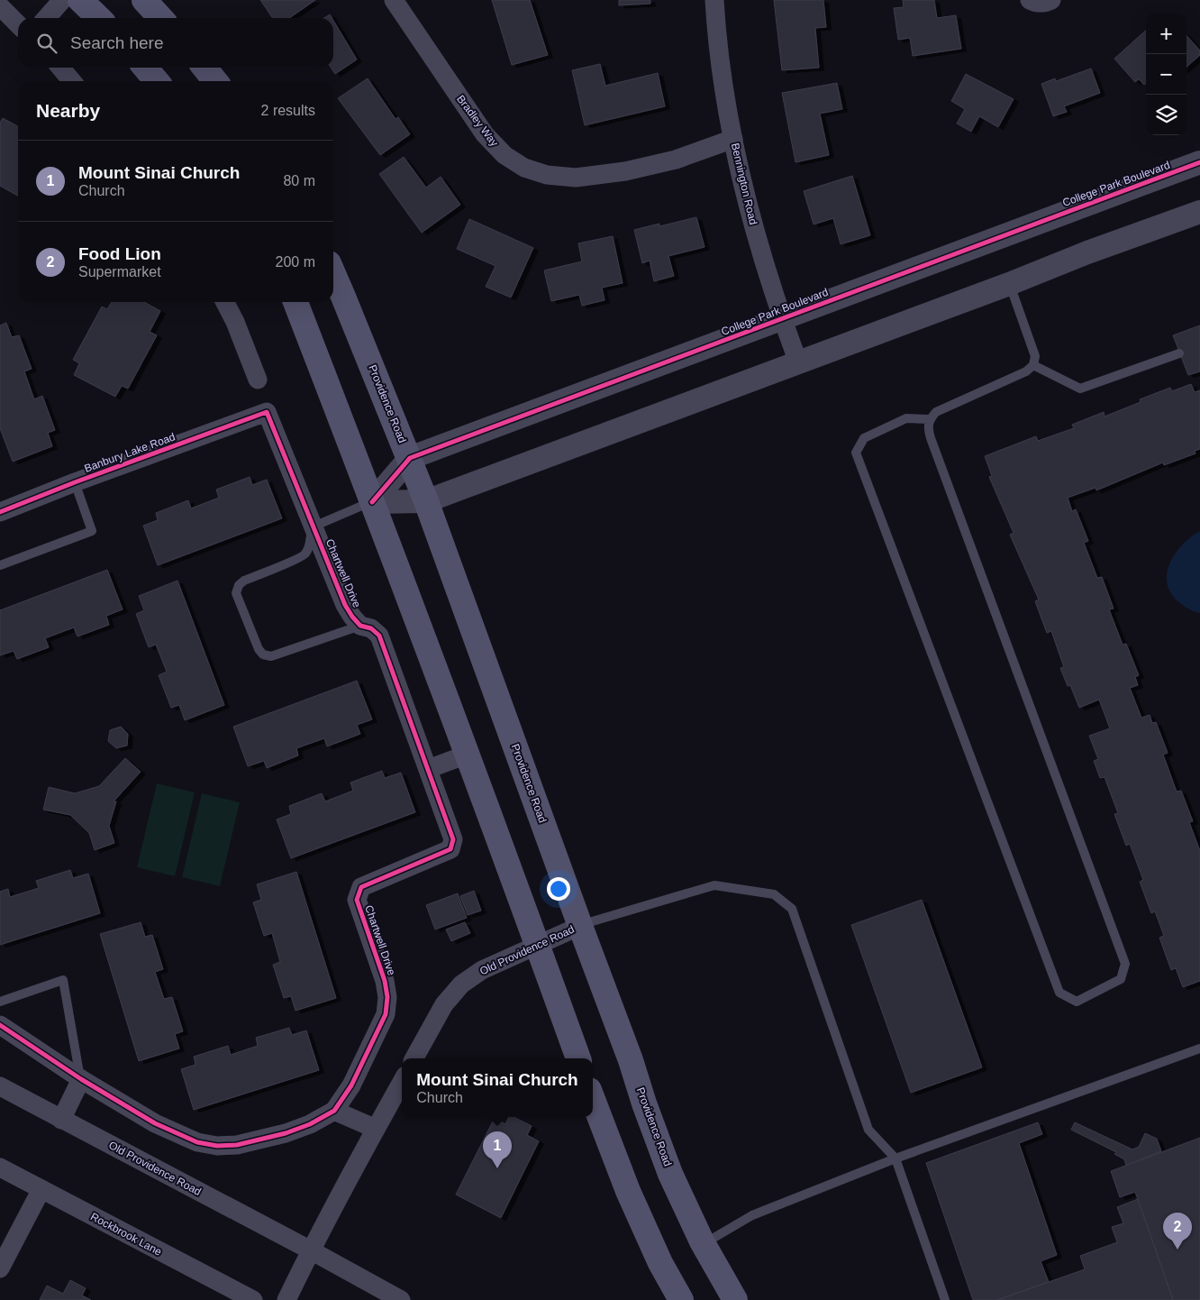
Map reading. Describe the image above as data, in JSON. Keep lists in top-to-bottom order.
{
  "streets": {
    "main road": ["Providence Road"],
    "street": [
      "Bradley Way",
      "Bennington Road",
      "College Park Boulevard",
      "Banbury Lake Road",
      "Chartwell Drive",
      "Old Providence Road",
      "Rockbrook Lane"
    ]
  },
  "crossings": [
    ["Bradley Way", "Bennington Road"],
    ["Bennington Road", "College Park Boulevard"],
    ["College Park Boulevard", "Providence Road"],
    ["Providence Road", "Old Providence Road"],
    ["Banbury Lake Road", "Chartwell Drive"]
  ],
  "page": {
    "map_buttons": ["+", "−"],
    "search": "Search here",
    "heading": ["Nearby", "2 results"],
    "list": [
      {
        "mark": "1",
        "name": "Mount Sinai Church",
        "note": "Church",
        "value": "80 m"
      },
      {
        "mark": "2",
        "name": "Food Lion",
        "note": "Supermarket",
        "value": "200 m"
      }
    ],
    "popup": ["Mount Sinai Church", "Church"],
    "pins": ["1", "2"]
  }
}
